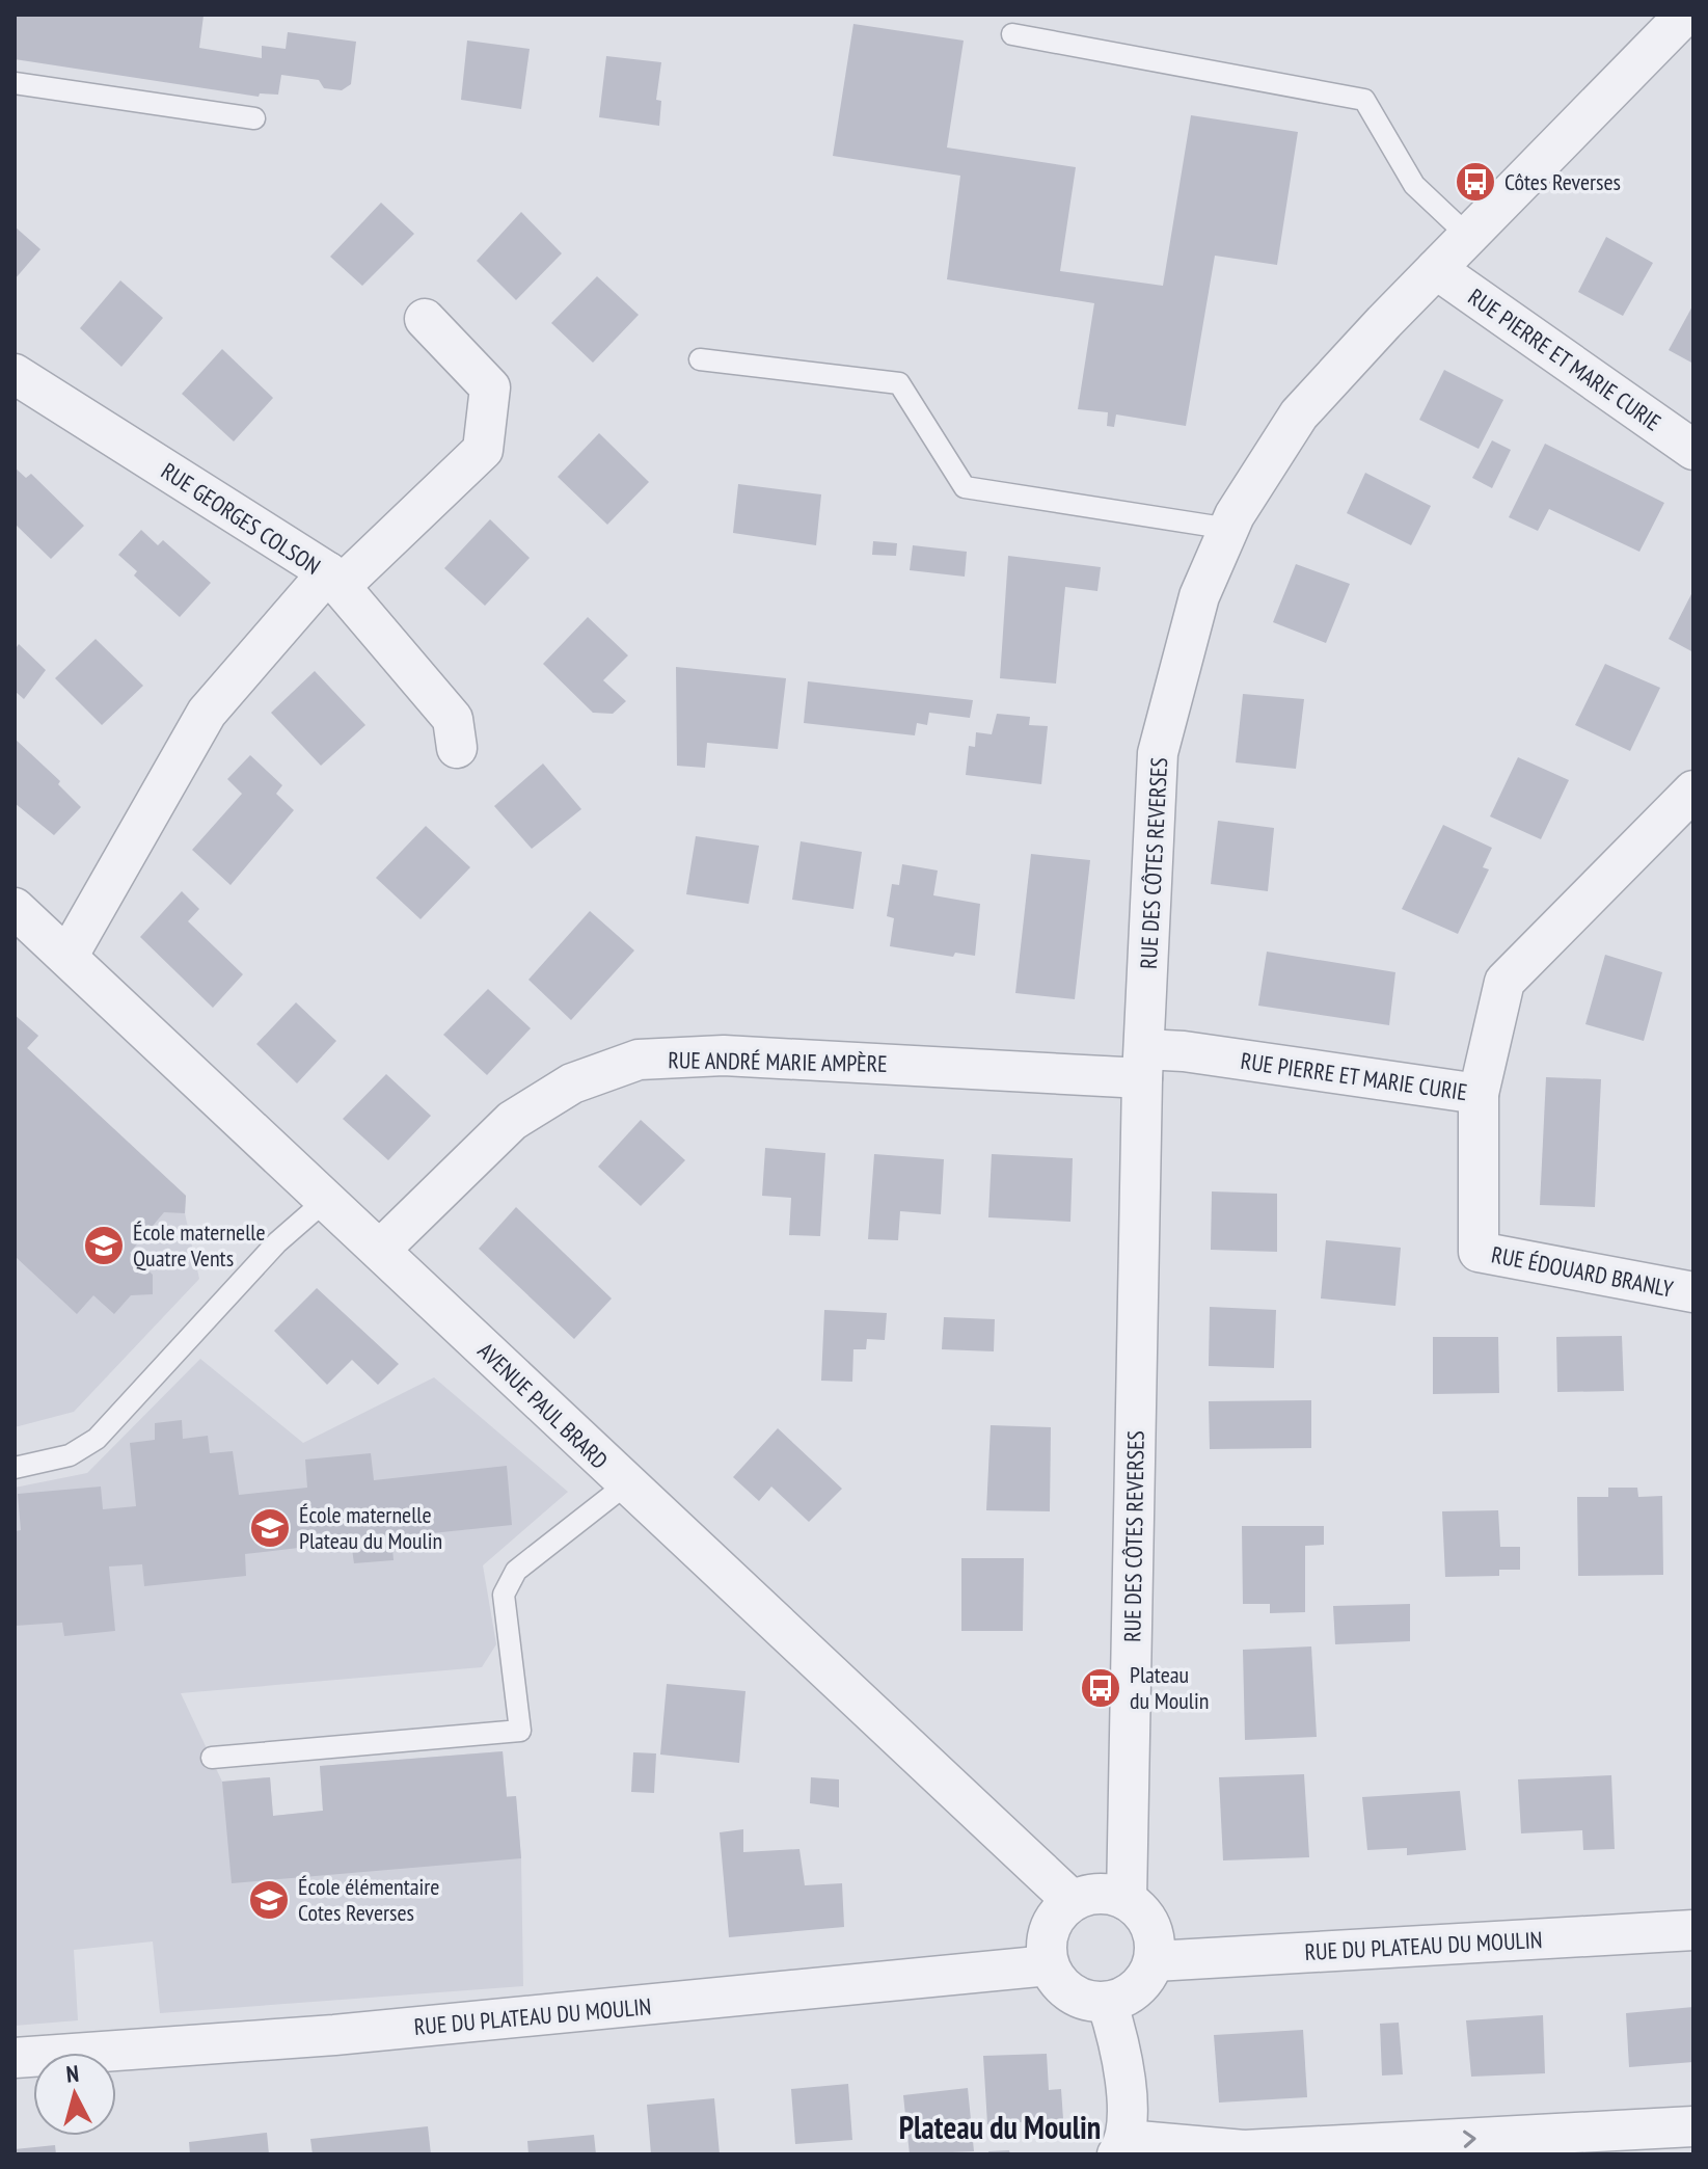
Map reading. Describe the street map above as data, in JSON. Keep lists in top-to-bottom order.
{
  "streets": {
    "street": [
      "RUE PIERRE ET MARIE CURIE",
      "RUE GEORGES COLSON",
      "RUE DES CÔTES REVERSES",
      "RUE ANDRÉ MARIE AMPÈRE",
      "RUE ÉDOUARD BRANLY",
      "AVENUE PAUL BRARD",
      "RUE DU PLATEAU DU MOULIN"
    ]
  },
  "crossings": [
    ["RUE PIERRE ET MARIE CURIE", "RUE DES CÔTES REVERSES"],
    ["RUE PIERRE ET MARIE CURIE", "RUE ANDRÉ MARIE AMPÈRE"],
    ["RUE PIERRE ET MARIE CURIE", "RUE ÉDOUARD BRANLY"],
    ["RUE GEORGES COLSON", "AVENUE PAUL BRARD"],
    ["RUE DES CÔTES REVERSES", "RUE ANDRÉ MARIE AMPÈRE"],
    ["RUE DES CÔTES REVERSES", "AVENUE PAUL BRARD"],
    ["RUE DES CÔTES REVERSES", "RUE DU PLATEAU DU MOULIN"],
    ["RUE ANDRÉ MARIE AMPÈRE", "AVENUE PAUL BRARD"],
    ["AVENUE PAUL BRARD", "RUE DU PLATEAU DU MOULIN"]
  ],
  "districts": ["Plateau du Moulin"],
  "places": {
    "bus stop": ["Côtes Reverses", "Plateau du Moulin"],
    "school or university": ["École maternelle Quatre Vents", "École maternelle Plateau du Moulin", "École élémentaire Cotes Reverses"]
  },
  "north": "top"
}
